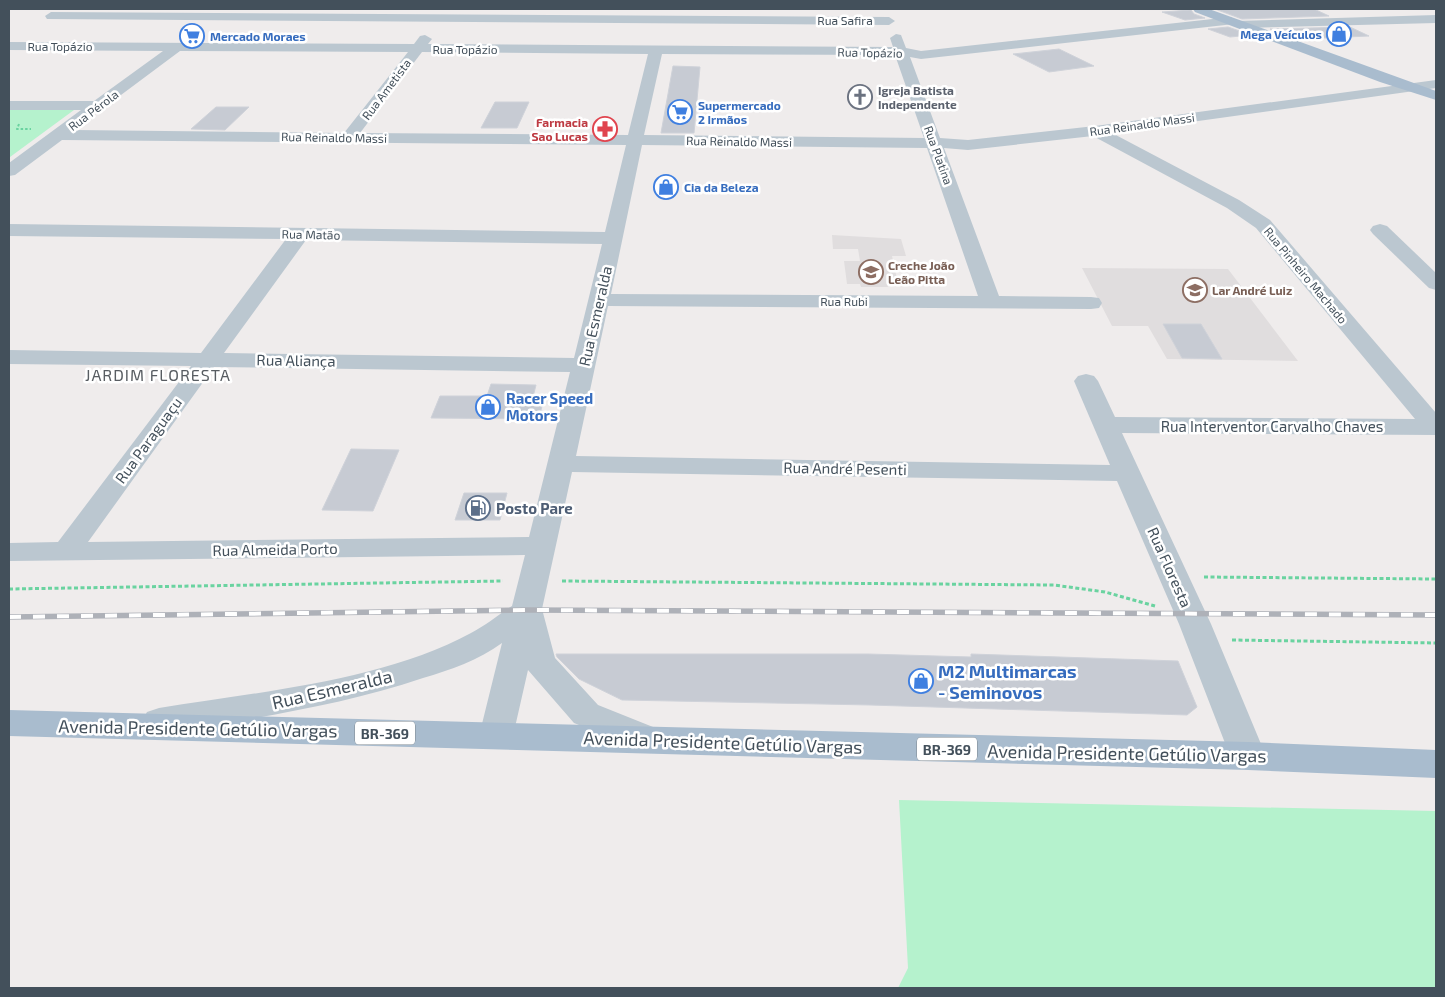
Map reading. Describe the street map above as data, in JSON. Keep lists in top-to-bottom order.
{
  "streets": {
    "main road": ["Avenida Presidente Getúlio Vargas", "BR-369"],
    "street": [
      "Rua Safira",
      "Rua Topázio",
      "Rua Ametista",
      "Rua Pérola",
      "Rua Reinaldo Massi",
      "Rua Platina",
      "Rua Matão",
      "Rua Pinheiro Machado",
      "Rua Rubi",
      "Rua Esmeralda",
      "Rua Aliança",
      "Rua Interventor Carvalho Chaves",
      "Rua Paraguaçu",
      "Rua André Pesenti",
      "Rua Almeida Porto",
      "Rua Floresta"
    ]
  },
  "crossings": [
    ["Rua Safira", "Rua Ametista"],
    ["Rua Safira", "Rua Platina"],
    ["Rua Topázio", "Rua Ametista"],
    ["Rua Topázio", "Rua Pérola"],
    ["Rua Topázio", "Rua Platina"],
    ["Rua Topázio", "Rua Esmeralda"],
    ["Rua Ametista", "Rua Reinaldo Massi"],
    ["Rua Pérola", "Rua Reinaldo Massi"],
    ["Rua Reinaldo Massi", "Rua Platina"],
    ["Rua Reinaldo Massi", "Rua Pinheiro Machado"],
    ["Rua Reinaldo Massi", "Rua Esmeralda"],
    ["Rua Platina", "Rua Rubi"],
    ["Rua Matão", "Rua Esmeralda"],
    ["Rua Matão", "Rua Paraguaçu"],
    ["Rua Pinheiro Machado", "Rua Interventor Carvalho Chaves"],
    ["Rua Rubi", "Rua Esmeralda"],
    ["Rua Esmeralda", "Rua Aliança"],
    ["Rua Esmeralda", "Rua André Pesenti"],
    ["Rua Esmeralda", "Rua Almeida Porto"],
    ["Rua Esmeralda", "Avenida Presidente Getúlio Vargas"],
    ["Rua Aliança", "Rua Paraguaçu"],
    ["Rua Interventor Carvalho Chaves", "Rua Floresta"],
    ["Rua Paraguaçu", "Rua Almeida Porto"],
    ["Rua André Pesenti", "Rua Floresta"],
    ["Rua Floresta", "Avenida Presidente Getúlio Vargas"]
  ],
  "districts": ["JARDIM FLORESTA"],
  "places": {
    "shop": [
      "Mega Veículos",
      "Cia da Beleza",
      "Racer Speed Motors",
      "M2 Multimarcas - Seminovos"
    ],
    "supermarket": ["Mercado Moraes", "Supermercado 2 Irmãos"],
    "church": ["Igreja Batista Independente"],
    "pharmacy": ["Farmacia Sao Lucas"],
    "school or university": ["Creche João Leão Pitta", "Lar André Luiz"],
    "fuel station": ["Posto Pare"]
  }
}
